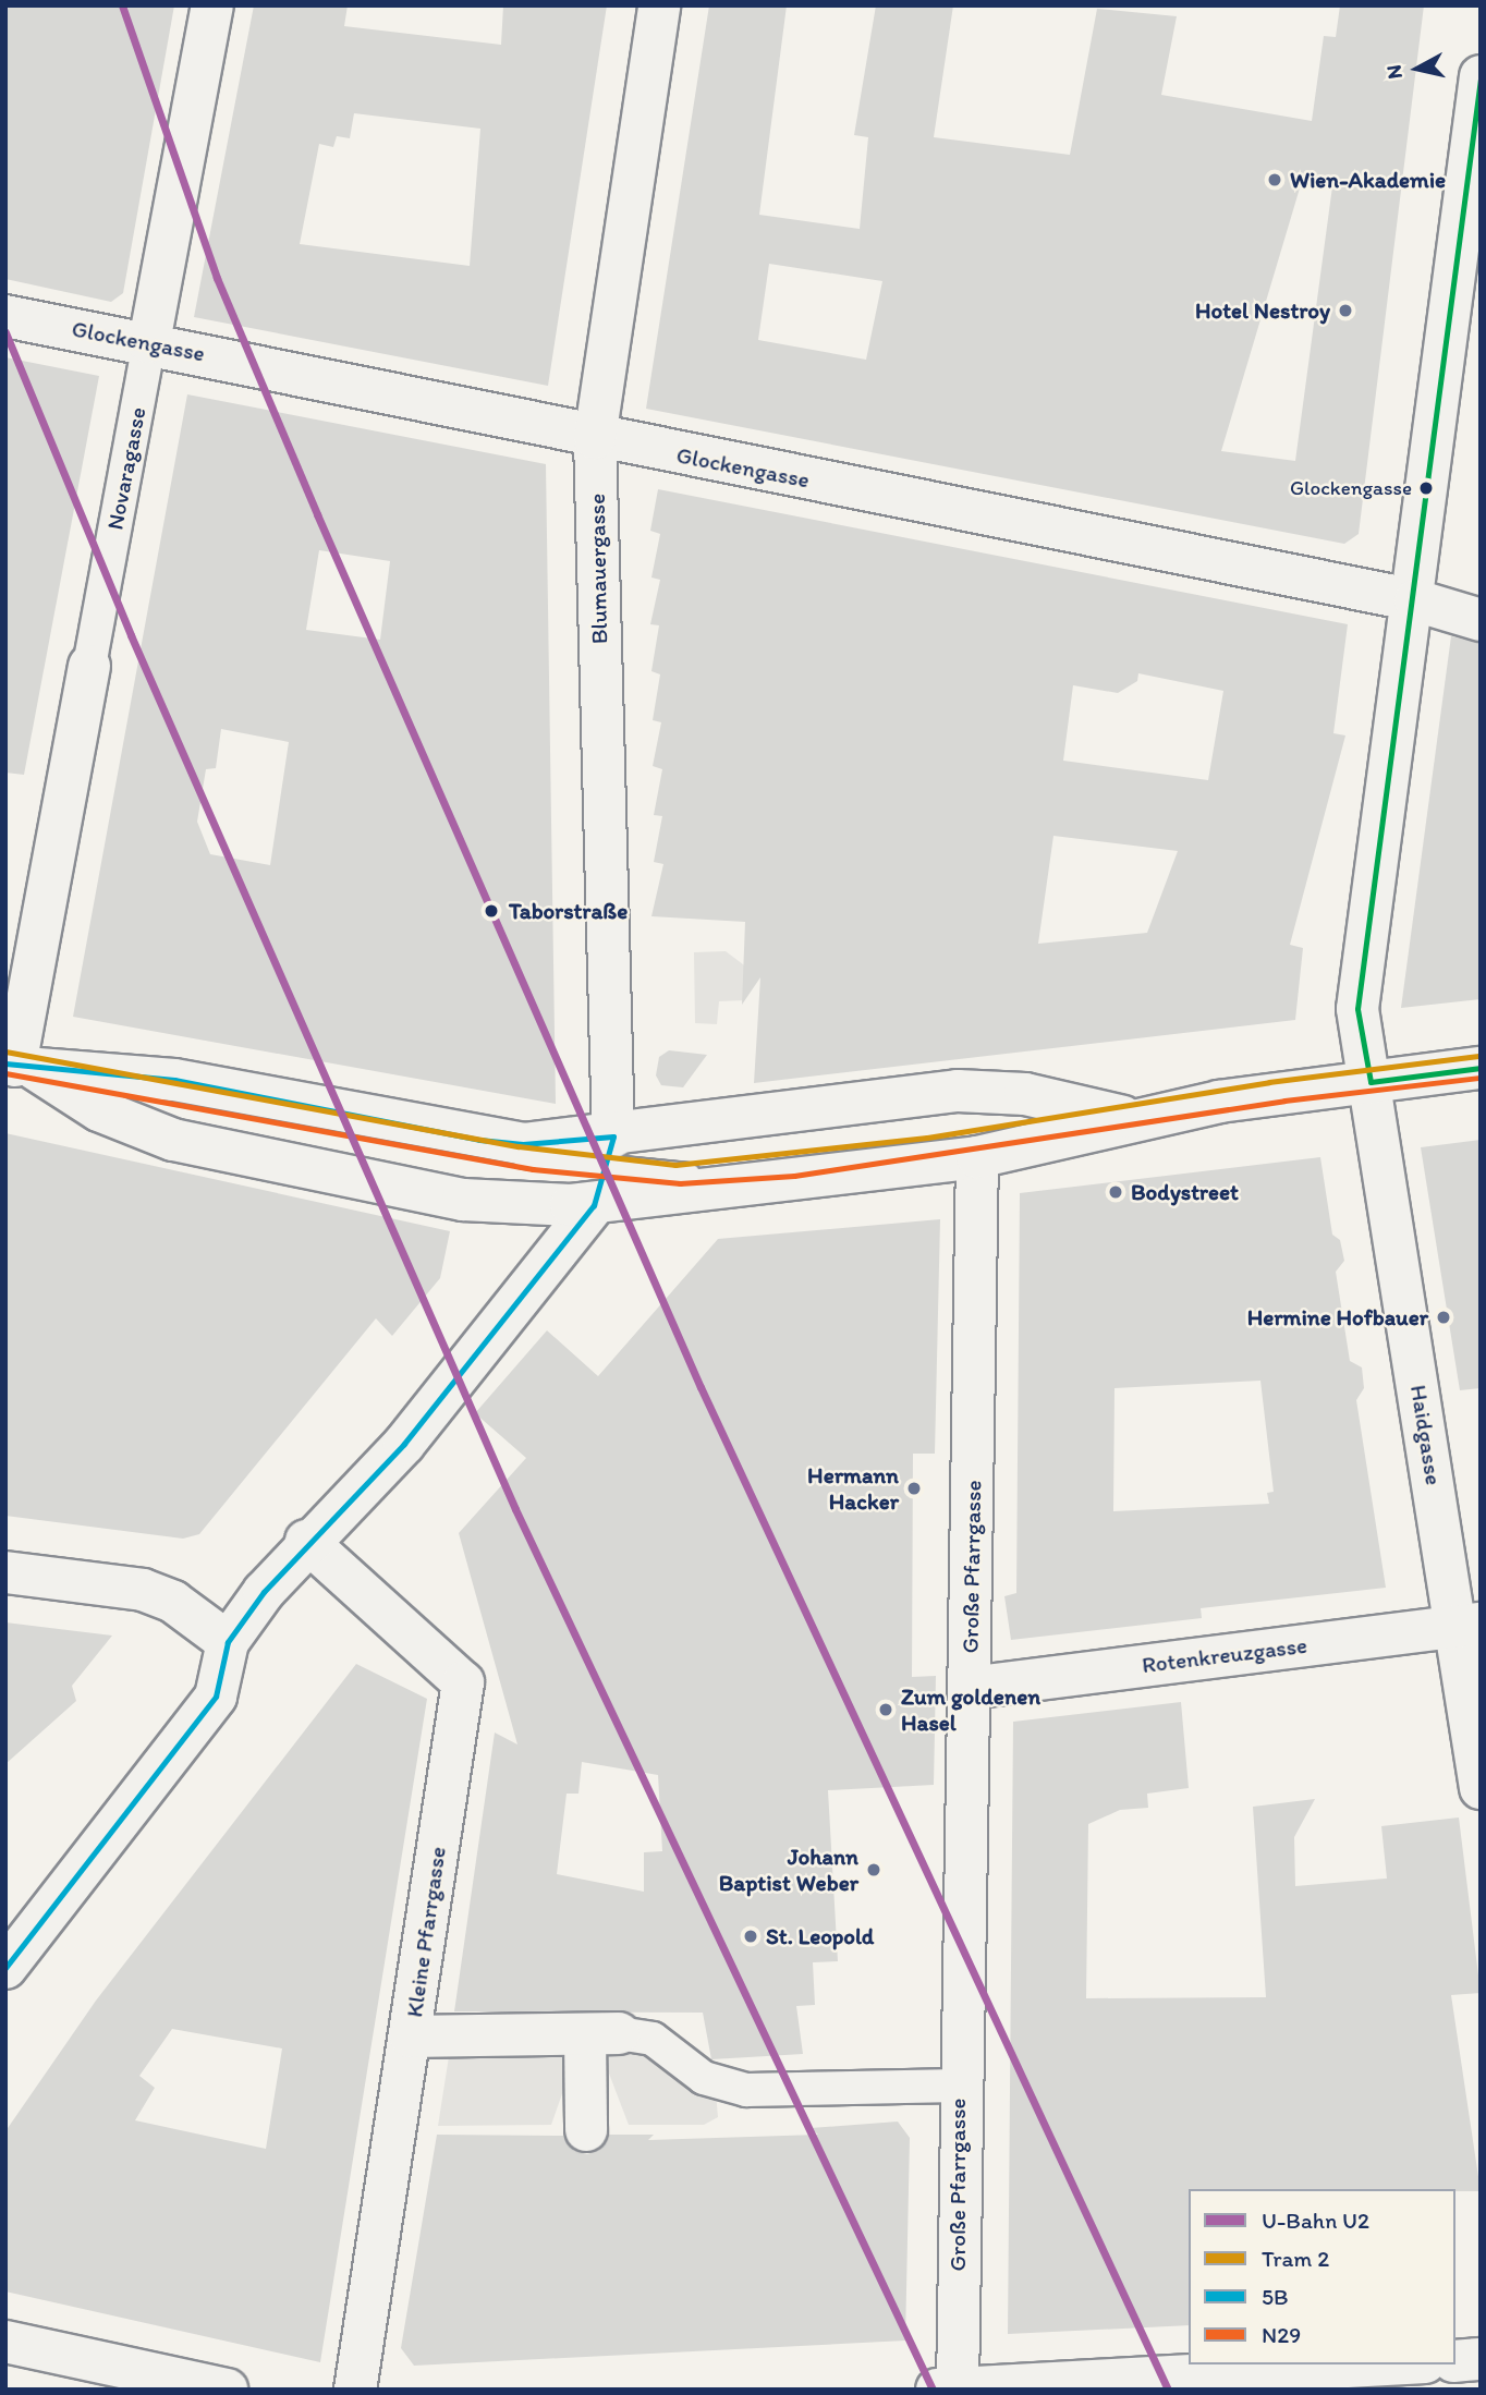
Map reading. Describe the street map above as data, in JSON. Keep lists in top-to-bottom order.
{
  "streets": {
    "street": [
      "Glockengasse",
      "Novaragasse",
      "Blumauergasse",
      "Haidgasse",
      "Große Pfarrgasse",
      "Rotenkreuzgasse",
      "Kleine Pfarrgasse"
    ]
  },
  "crossings": [
    ["Glockengasse", "Novaragasse"],
    ["Glockengasse", "Blumauergasse"],
    ["Glockengasse", "Haidgasse"],
    ["Haidgasse", "Rotenkreuzgasse"],
    ["Große Pfarrgasse", "Rotenkreuzgasse"]
  ],
  "places": [
    "Wien-Akademie",
    "Hotel Nestroy",
    "Glockengasse",
    "Taborstraße",
    "Bodystreet",
    "Hermine Hofbauer",
    "Hermann Hacker",
    "Zum goldenen Hasel",
    "Johann Baptist Weber",
    "St. Leopold"
  ],
  "lines": [
    "metro line U2",
    "tram line 2",
    "transit line 5B",
    "transit line N29"
  ],
  "legend": [
    "U-Bahn U2",
    "Tram 2",
    "5B",
    "N29"
  ],
  "north": "left"
}
